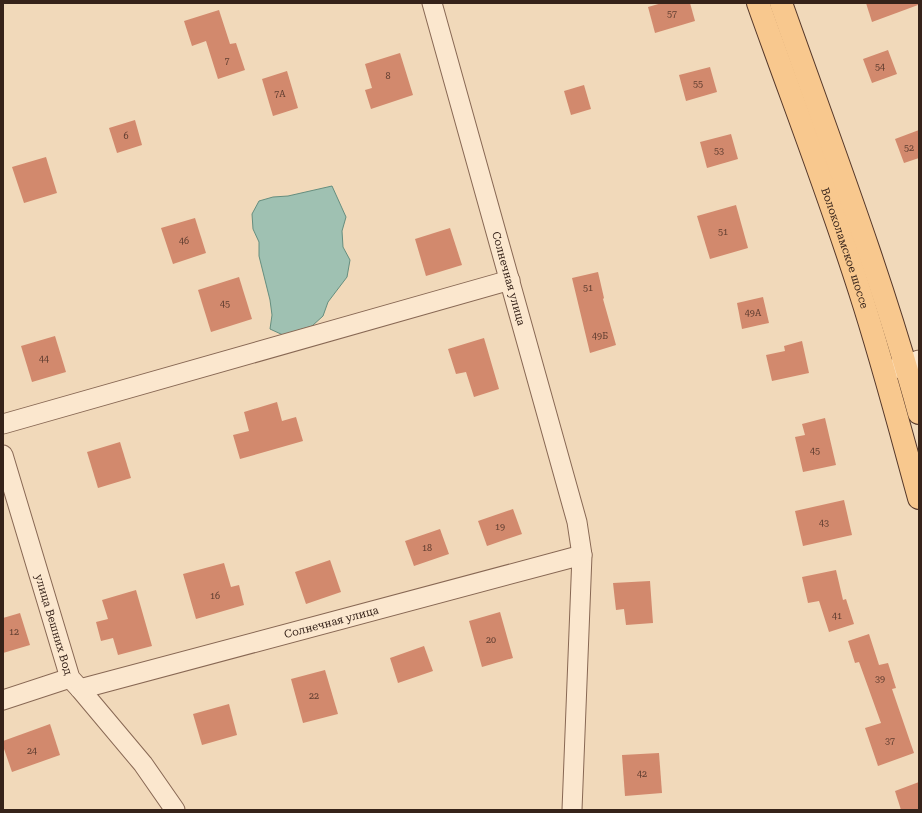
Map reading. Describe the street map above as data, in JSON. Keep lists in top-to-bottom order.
{
  "streets": {
    "main road": ["Волоколамское шоссе"],
    "street": ["Солнечная улица", "улица Вешних Вод"]
  },
  "crossings": [
    ["Солнечная улица", "улица Вешних Вод"]
  ],
  "house_numbers": [
    "57",
    "7",
    "54",
    "8",
    "55",
    "7А",
    "6",
    "52",
    "53",
    "51",
    "46",
    "51",
    "45",
    "49А",
    "49Б",
    "44",
    "45",
    "43",
    "19",
    "18",
    "16",
    "41",
    "12",
    "20",
    "39",
    "22",
    "37",
    "24",
    "42"
  ]
}
